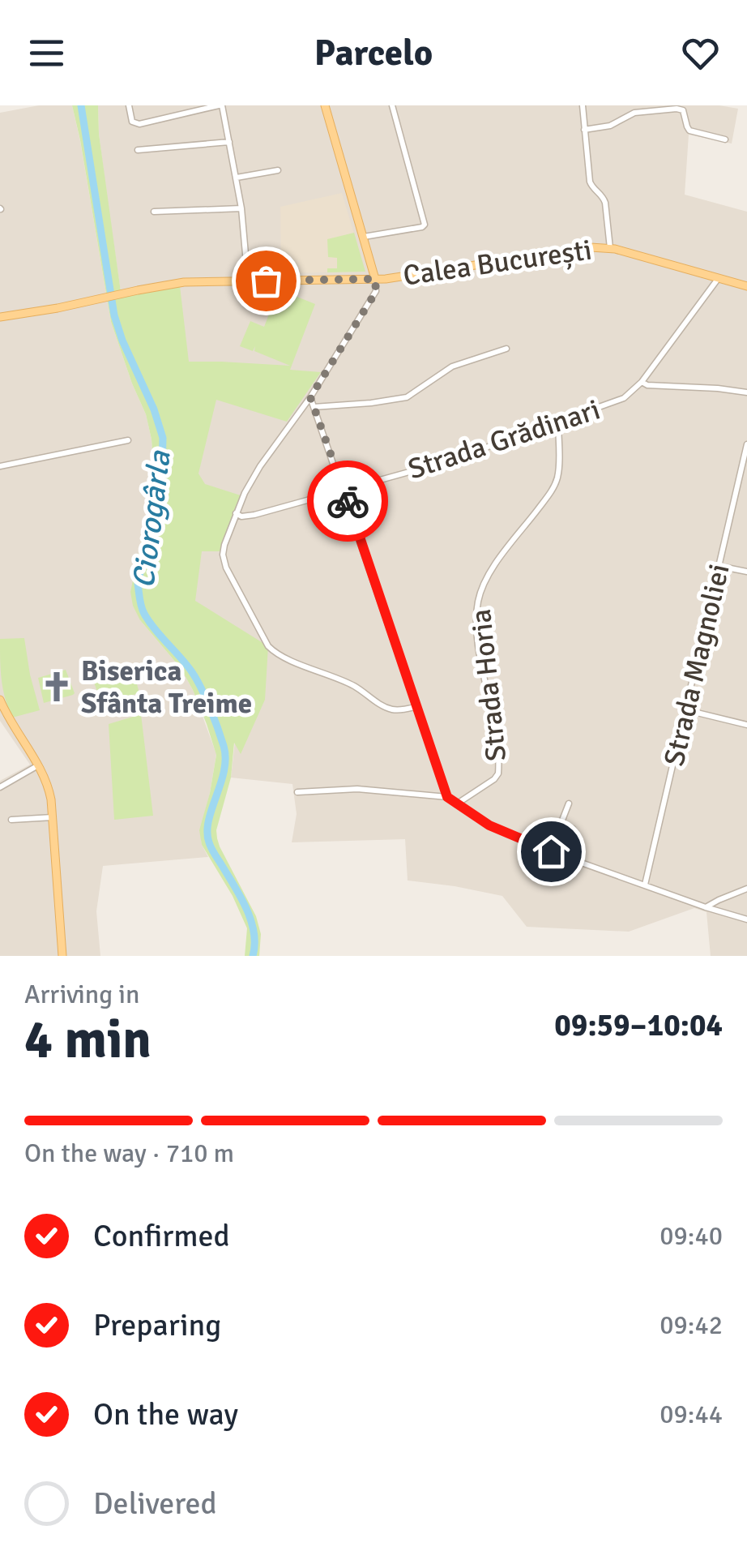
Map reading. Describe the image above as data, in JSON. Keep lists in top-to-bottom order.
{
  "streets": {
    "main road": ["Calea București"],
    "street": ["Strada Grădinari", "Strada Magnoliei", "Strada Horia"]
  },
  "crossings": [
    ["Calea București", "Strada Grădinari"],
    ["Strada Grădinari", "Strada Horia"]
  ],
  "water": ["Ciorogârla"],
  "places": {
    "church": ["Biserica Sfânta Treime"]
  },
  "page": {
    "header": "Parcelo",
    "heading": ["4 min", "Arriving in", "09:59–10:04"],
    "bar": "On the way · 710 m",
    "list": [
      ["Confirmed", "09:40"],
      ["Preparing", "09:42"],
      ["On the way", "09:44"],
      "Delivered"
    ]
  }
}
